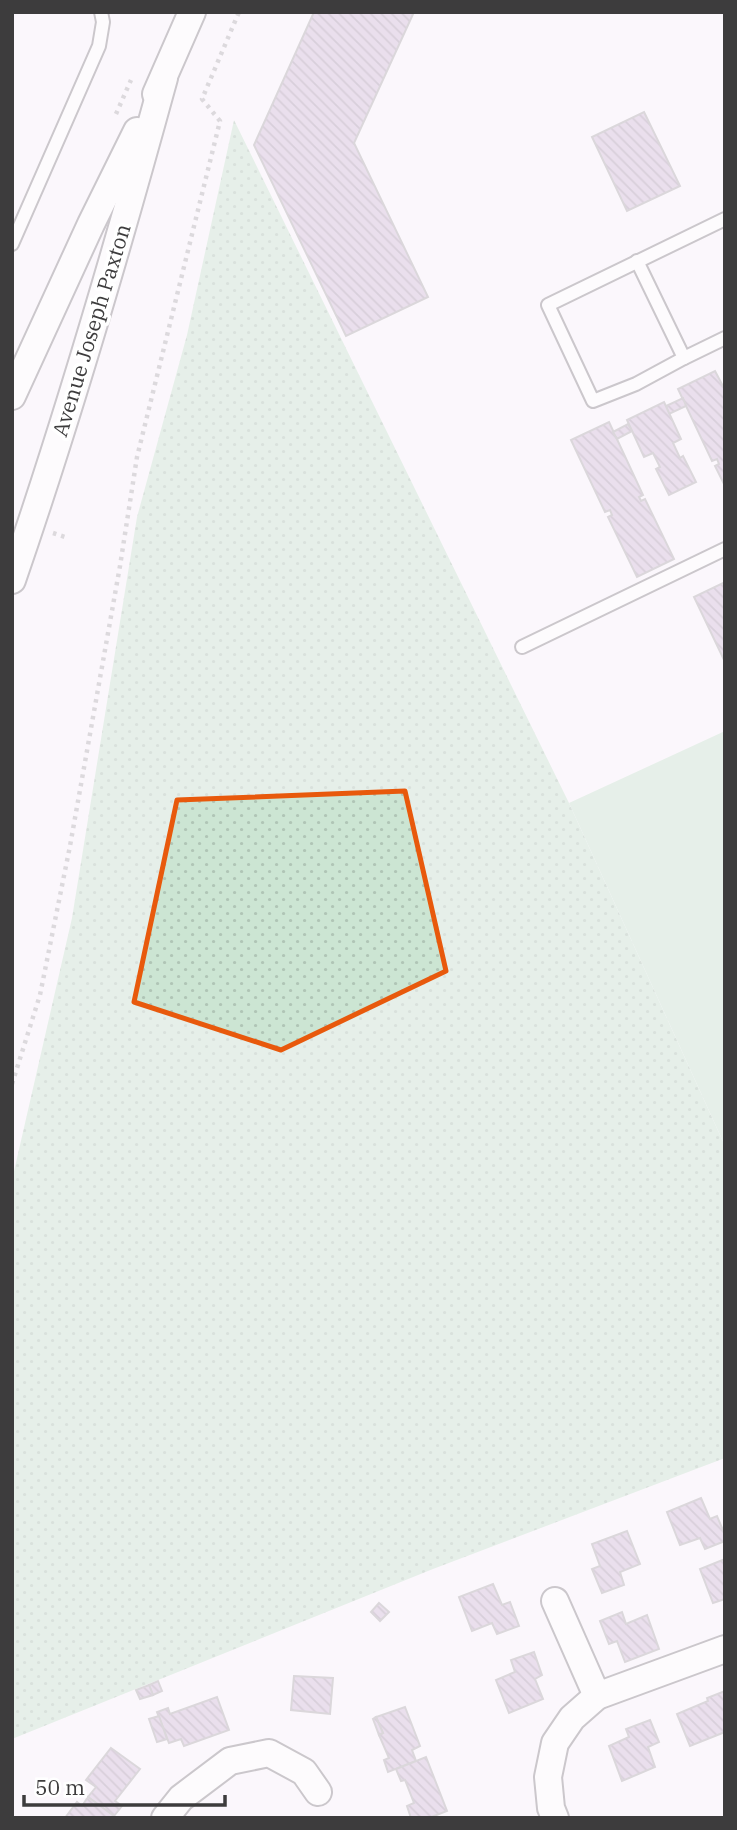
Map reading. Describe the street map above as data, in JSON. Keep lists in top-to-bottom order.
{
  "streets": {
    "street": ["Avenue Joseph Paxton"]
  },
  "scale_bar": "50 m"
}
